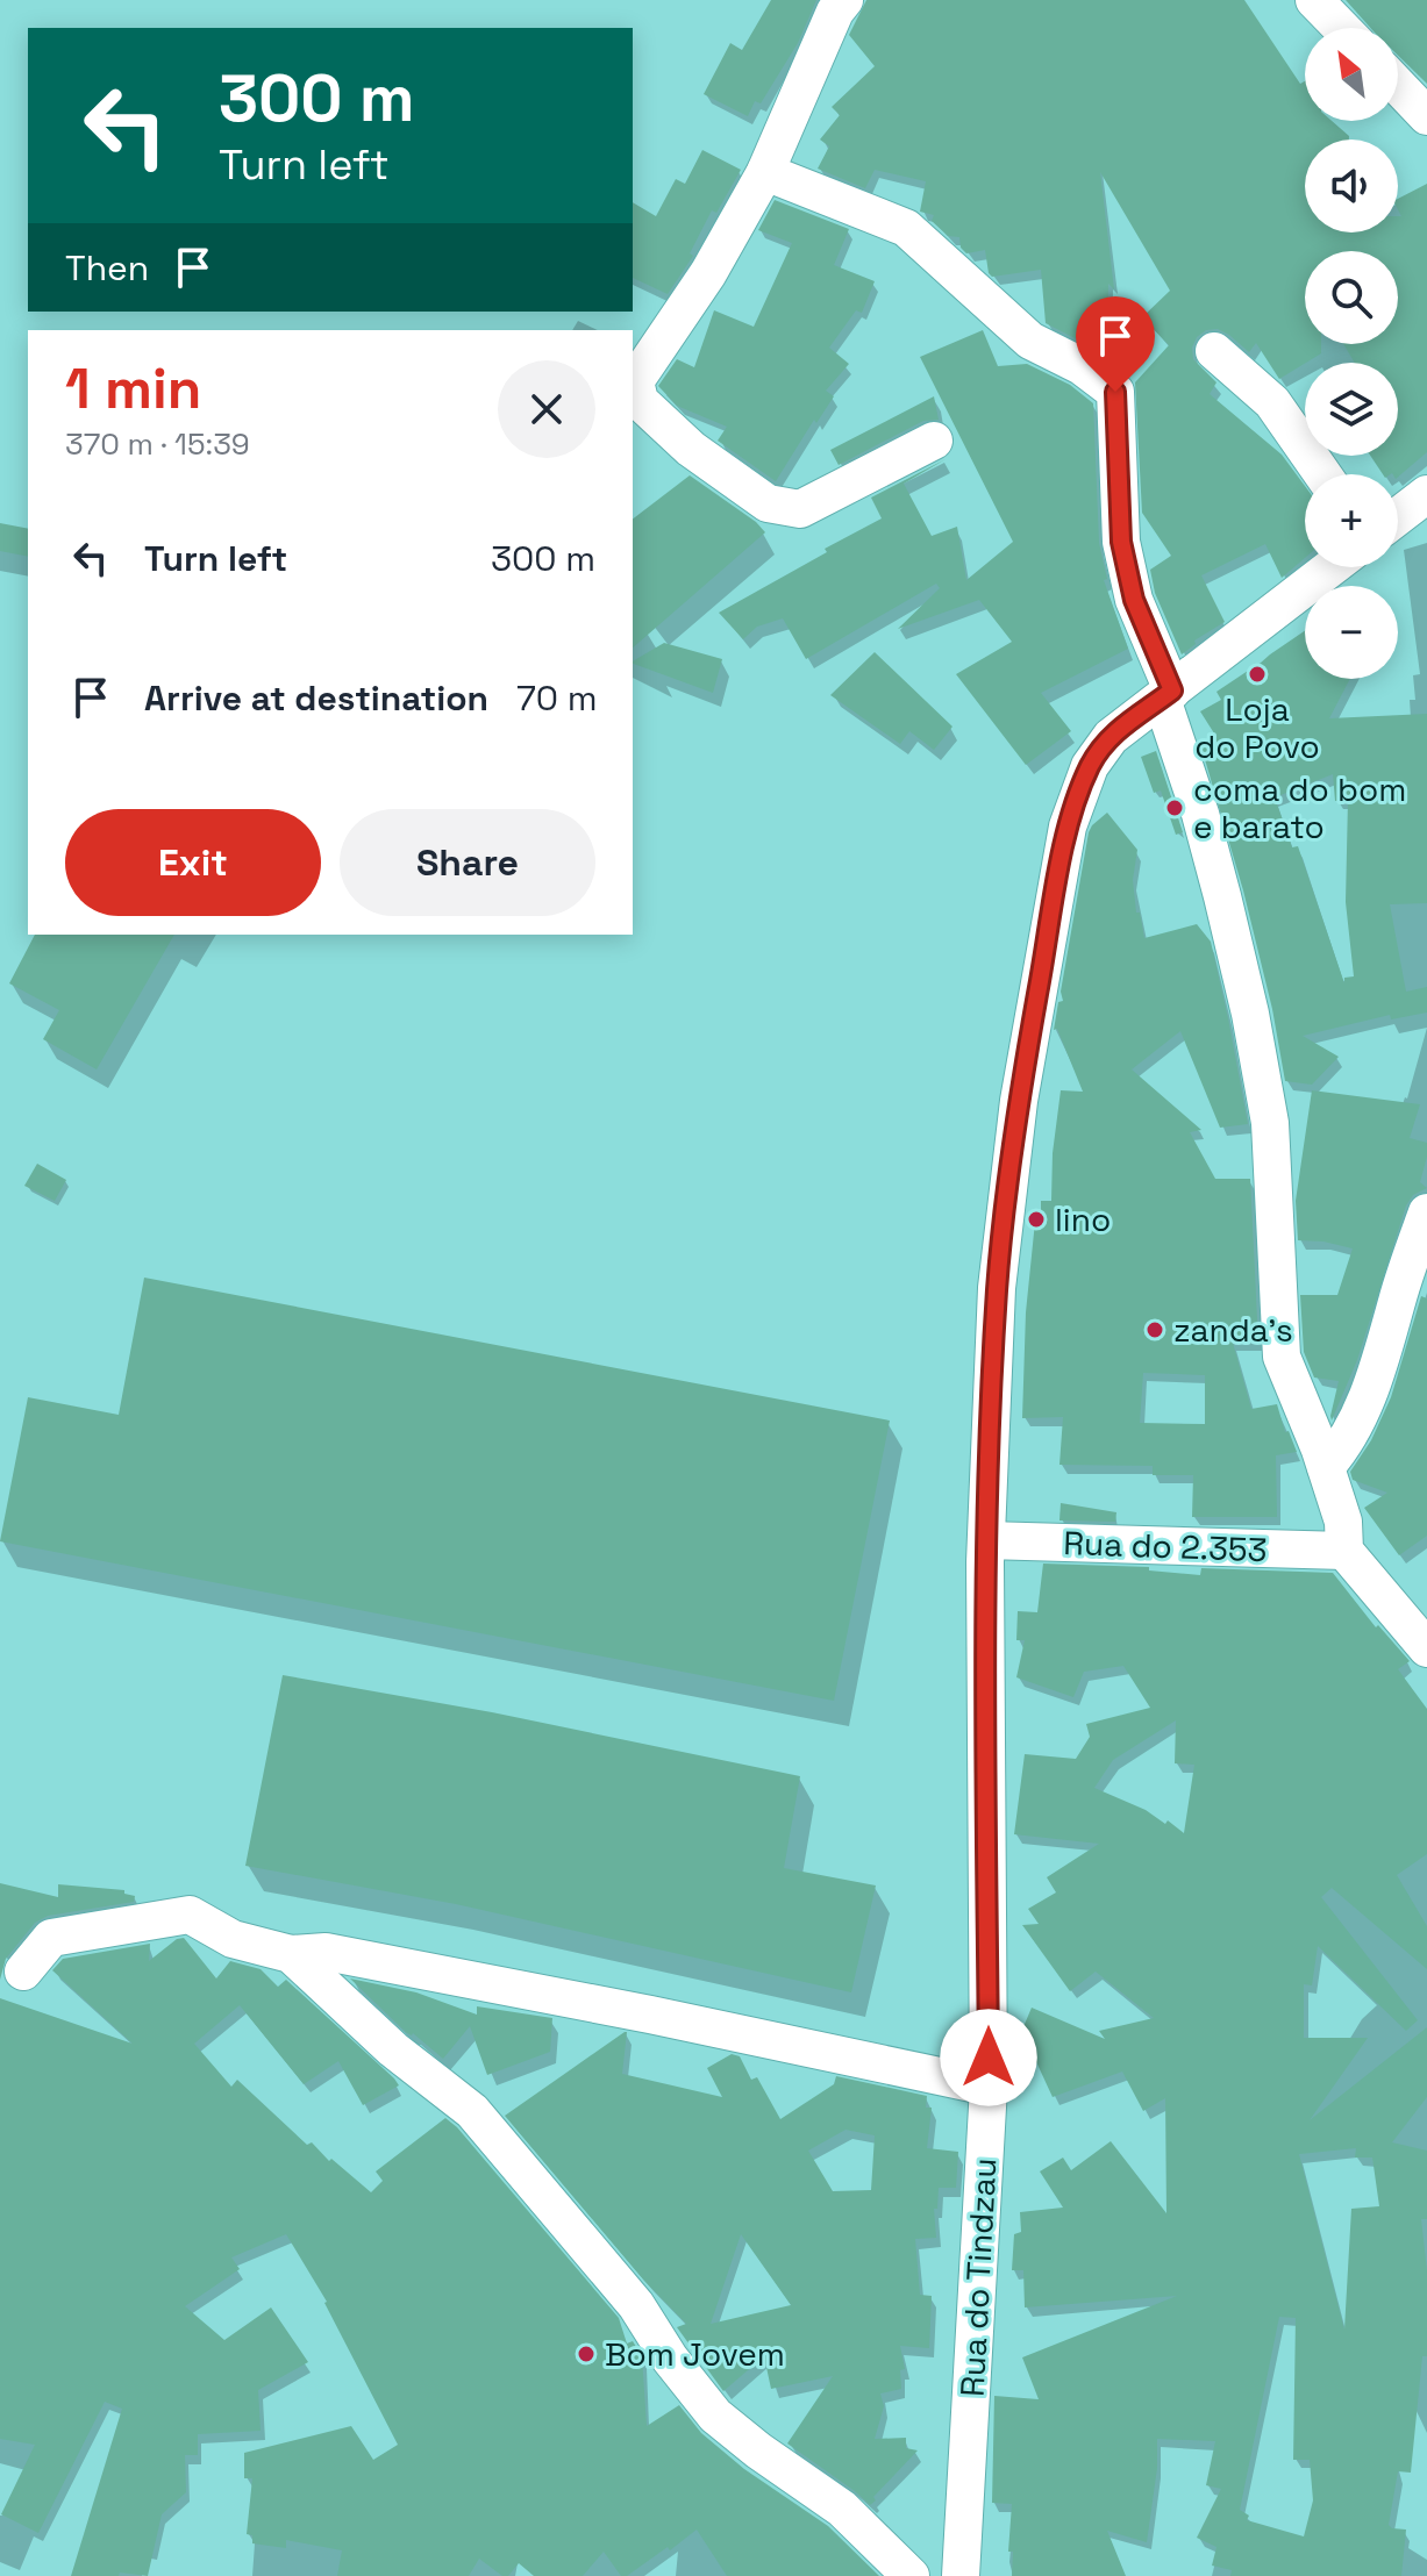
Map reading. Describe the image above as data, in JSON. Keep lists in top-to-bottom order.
{
  "streets": {
    "street": ["Rua do 2.353", "Rua do Tindzau"]
  },
  "crossings": [
    ["Rua do 2.353", "Rua do Tindzau"]
  ],
  "places": [
    "Loja do Povo",
    "coma do bom e barato",
    "lino",
    "zanda's",
    "Bom Jovem"
  ],
  "north": "top left",
  "page": {
    "map_buttons": ["+", "−"],
    "turn": ["300 m", "Turn left"],
    "then": "Then",
    "heading": ["1 min", "370 m · 15:39"],
    "list": [
      {
        "name": "Turn left",
        "value": "300 m"
      },
      {
        "name": "Arrive at destination",
        "value": "70 m"
      }
    ],
    "buttons": ["Exit", "Share"]
  }
}
